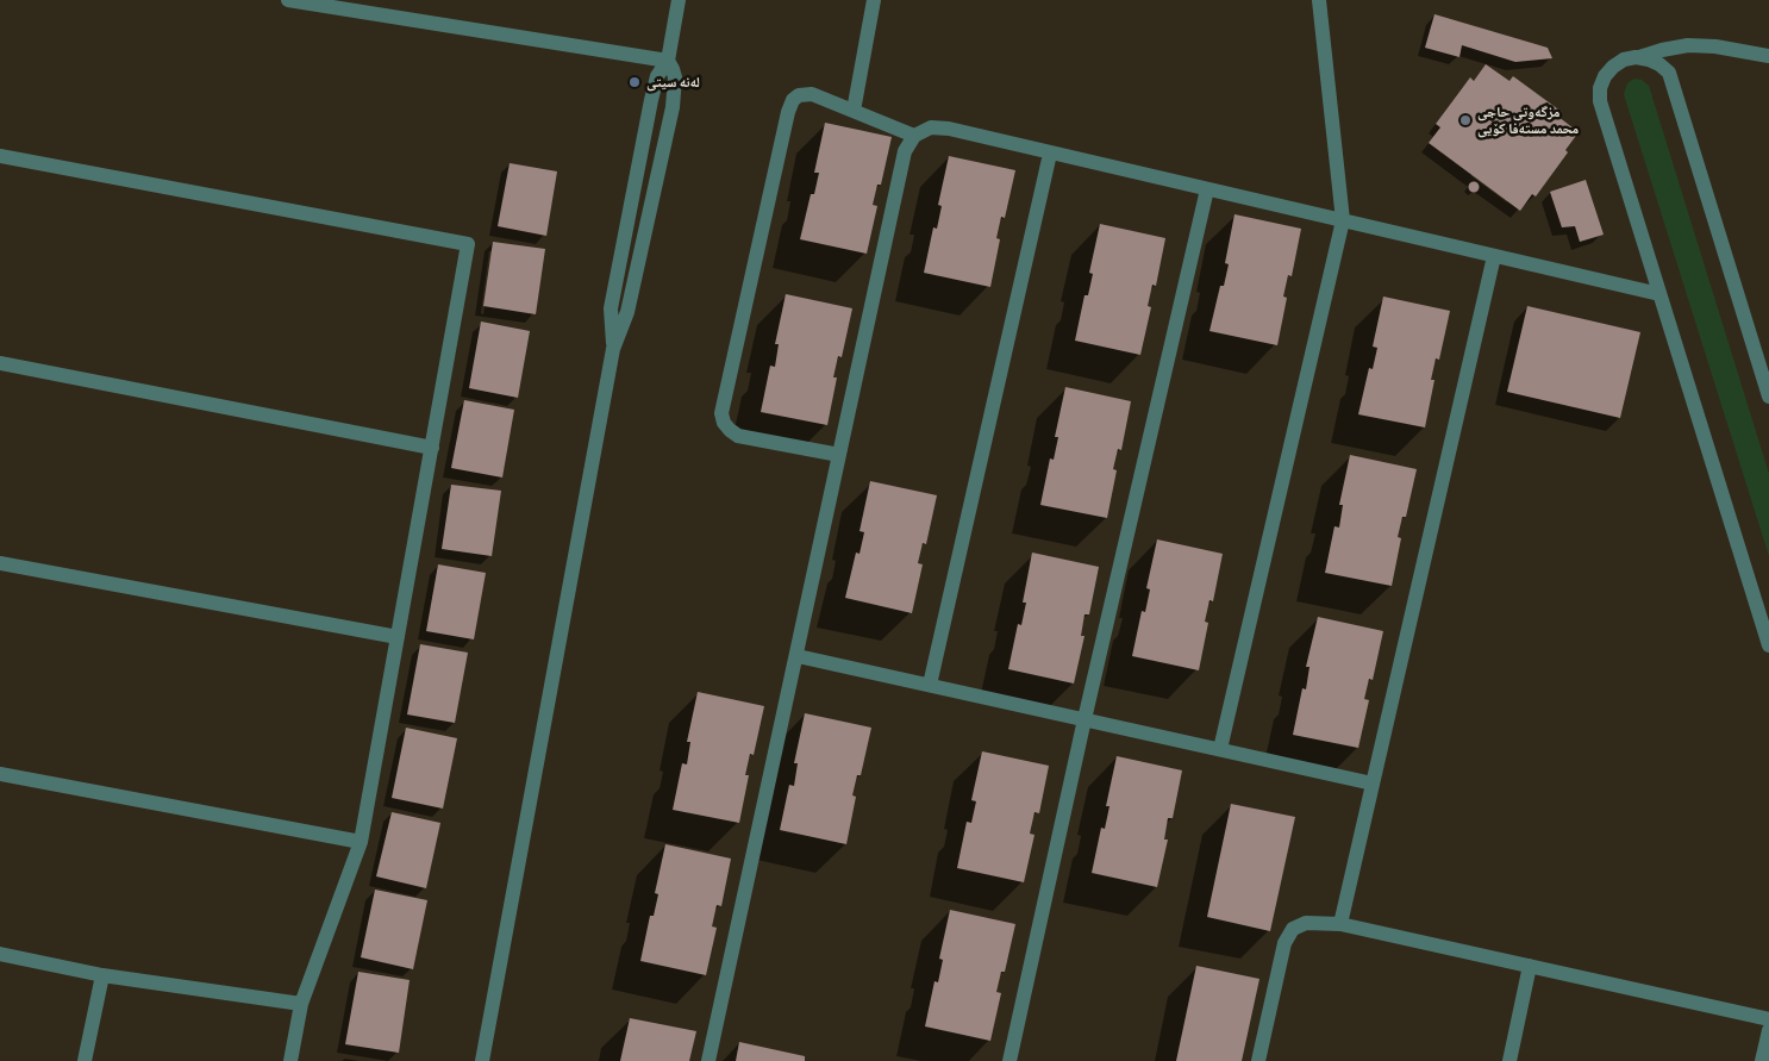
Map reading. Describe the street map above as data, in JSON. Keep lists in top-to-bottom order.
{
  "places": ["لەنە سیتی", "مزگەوتی حاجی محمد مستەفا کۆیی"]
}
